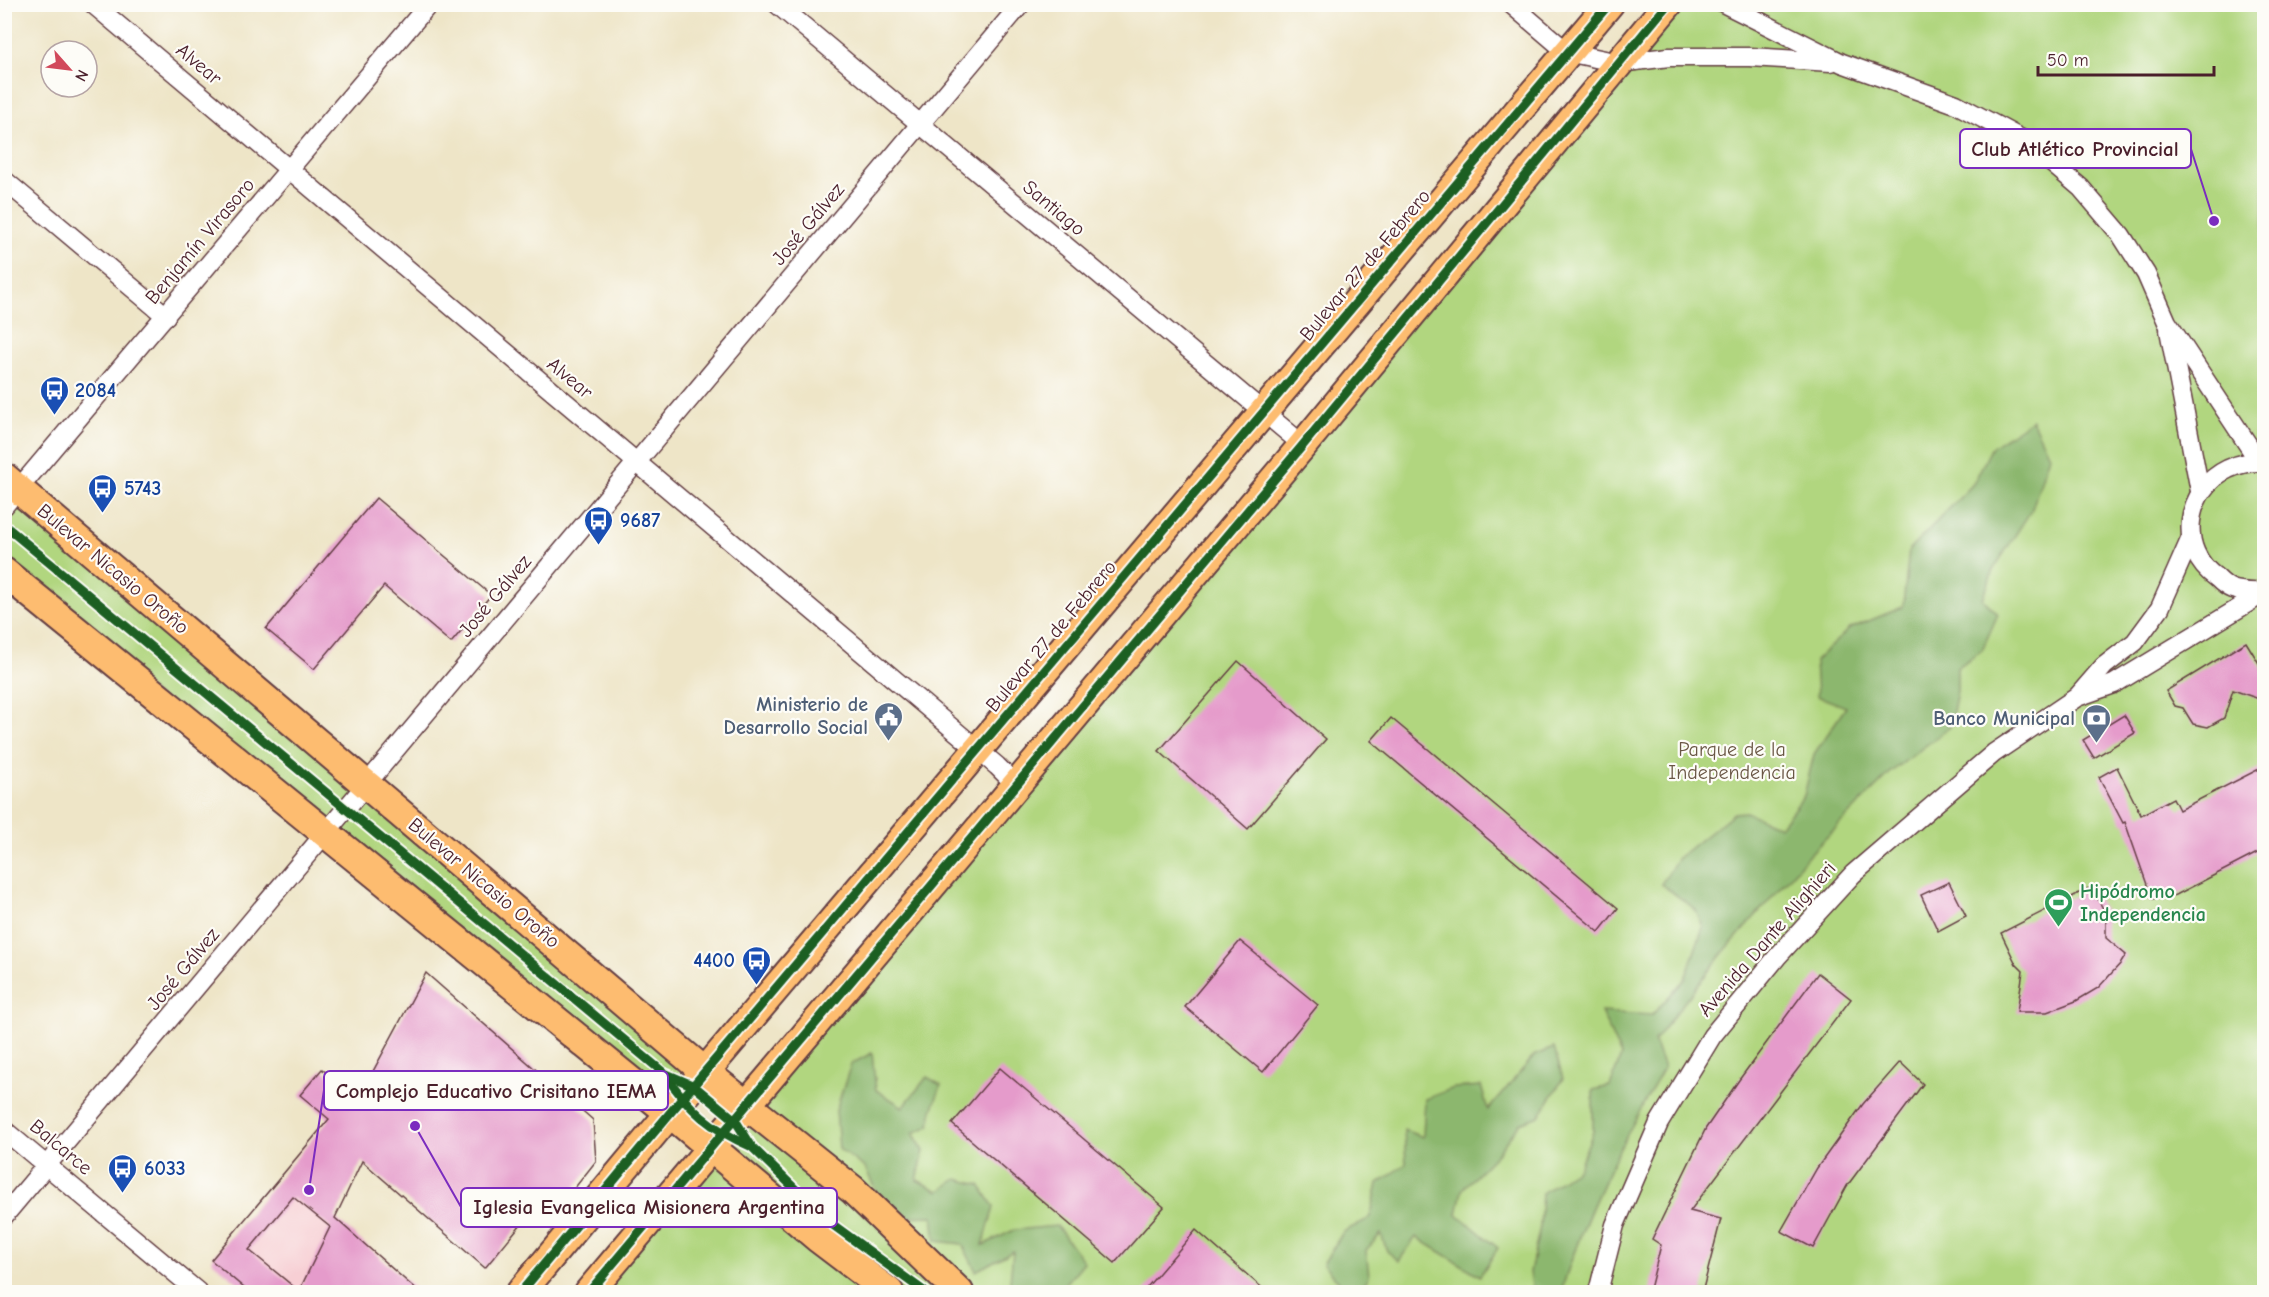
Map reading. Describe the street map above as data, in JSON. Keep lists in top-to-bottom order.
{
  "streets": {
    "main road": ["Bulevar 27 de Febrero", "Bulevar Nicasio Oroño"],
    "street": [
      "Alvear",
      "Santiago",
      "José Gálvez",
      "Benjamín Virasoro",
      "Avenida Dante Alighieri",
      "Balcarce"
    ]
  },
  "crossings": [
    ["Alvear", "José Gálvez"],
    ["Alvear", "Benjamín Virasoro"],
    ["Alvear", "Bulevar 27 de Febrero"],
    ["Santiago", "José Gálvez"],
    ["Santiago", "Bulevar 27 de Febrero"],
    ["José Gálvez", "Bulevar Nicasio Oroño"],
    ["José Gálvez", "Balcarce"],
    ["Benjamín Virasoro", "Bulevar Nicasio Oroño"],
    ["Bulevar 27 de Febrero", "Bulevar Nicasio Oroño"]
  ],
  "parks": ["Parque de la Independencia"],
  "places": {
    "other": ["Club Atlético Provincial", "Iglesia Evangelica Misionera Argentina", "Complejo Educativo Crisitano IEMA"],
    "bus stop": [
      "2084",
      "5743",
      "9687",
      "4400",
      "6033"
    ],
    "public building": ["Ministerio de Desarrollo Social"],
    "bank": ["Banco Municipal"],
    "sports": ["Hipódromo Independencia"]
  },
  "scale_bar": "50 m",
  "north": "bottom right"
}
